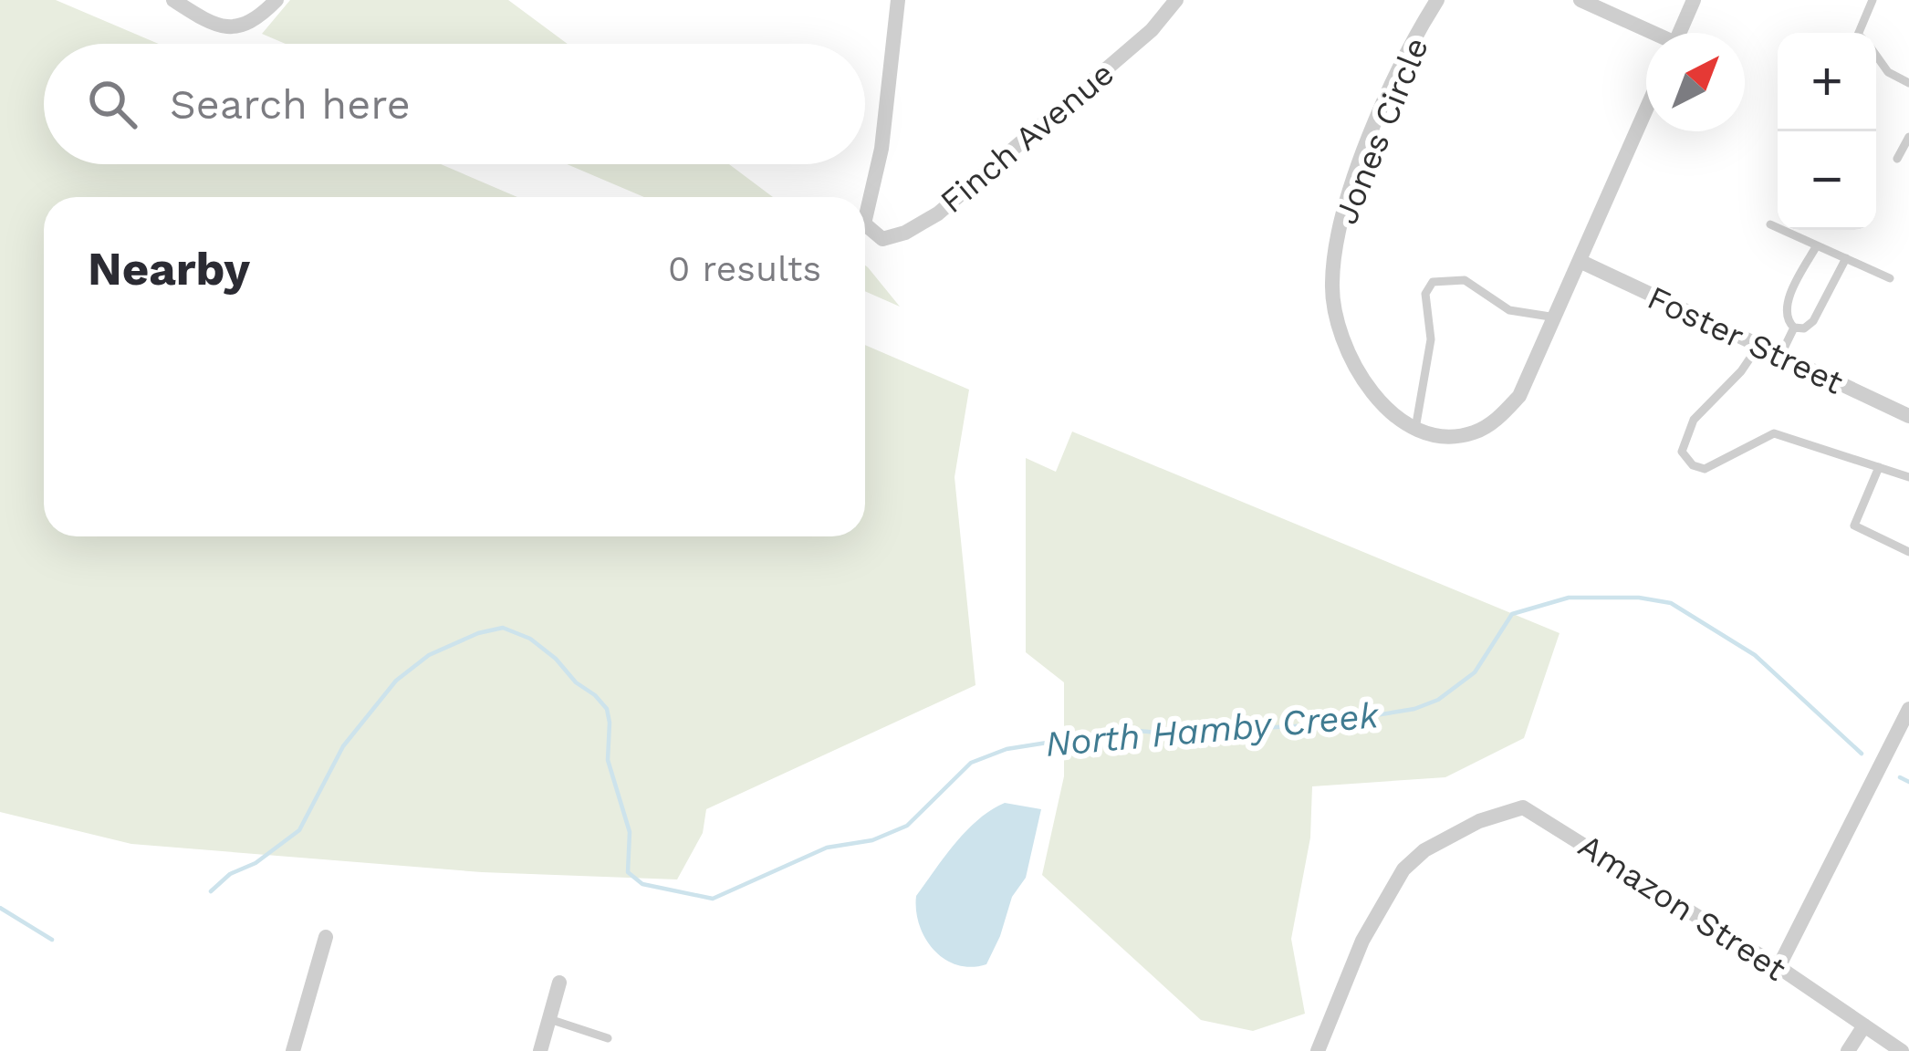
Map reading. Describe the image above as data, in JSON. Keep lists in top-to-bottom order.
{
  "streets": {
    "street": [
      "Jones Circle",
      "Finch Avenue",
      "Foster Street",
      "Amazon Street"
    ]
  },
  "water": ["North Hamby Creek"],
  "north": "top right",
  "page": {
    "map_buttons": ["+", "−"],
    "search": "Search here",
    "heading": ["Nearby", "0 results"]
  }
}
